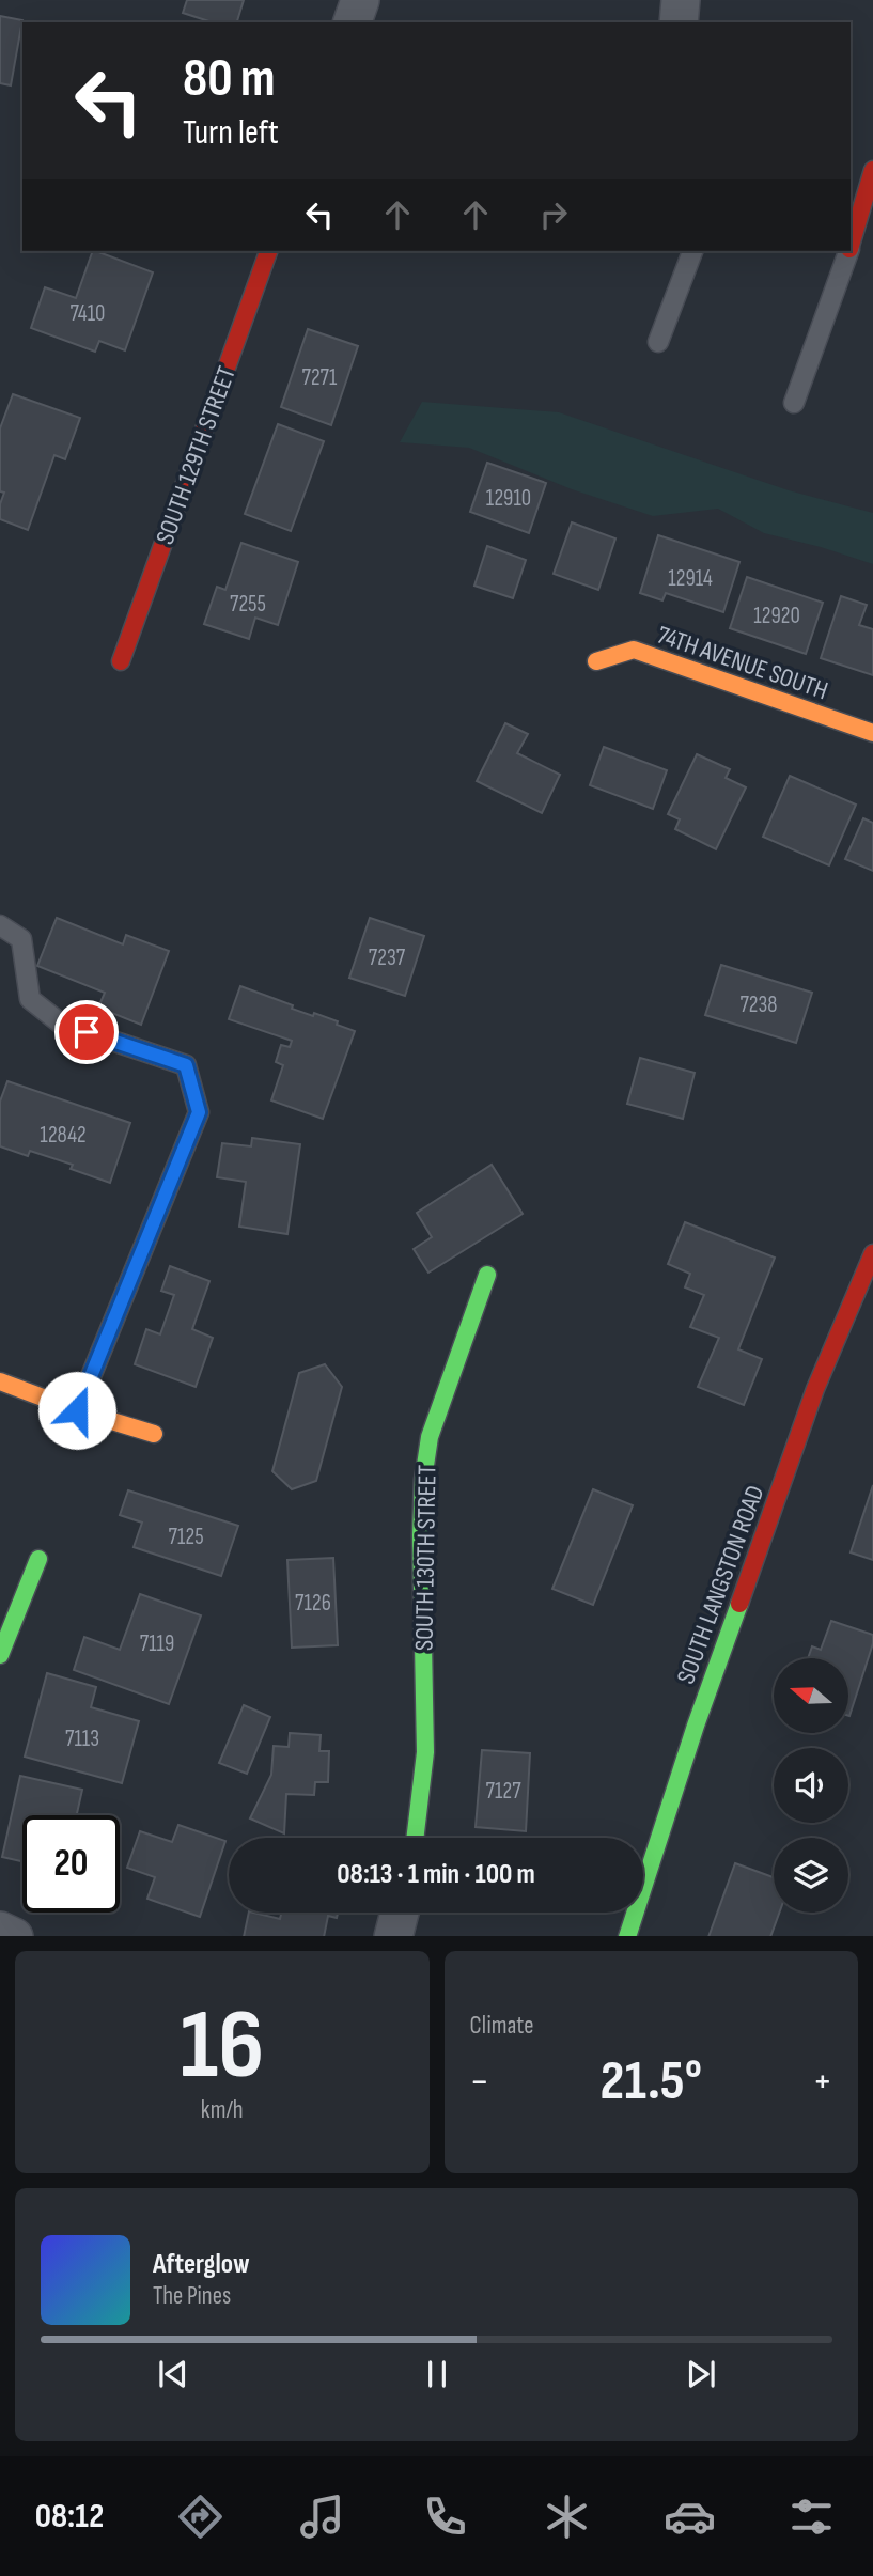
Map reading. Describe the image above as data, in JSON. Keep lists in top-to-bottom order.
{
  "streets": {
    "street": [
      "SOUTH 129TH STREET",
      "74TH AVENUE SOUTH",
      "SOUTH 130TH STREET",
      "SOUTH LANGSTON ROAD"
    ]
  },
  "house_numbers": [
    "7410",
    "7271",
    "12910",
    "12914",
    "7255",
    "12920",
    "7237",
    "7238",
    "12842",
    "7125",
    "7126",
    "7119",
    "7113",
    "7127"
  ],
  "north": "left",
  "page": {
    "turn": ["80 m", "Turn left"],
    "limit": "20",
    "trip": "08:13 · 1 min · 100 m",
    "tile": [
      ["16", "km/h"],
      "Climate"
    ],
    "heat": ["−", "21.5°", "+"],
    "song": ["Afterglow", "The Pines"],
    "tabs": "08:12"
  }
}
